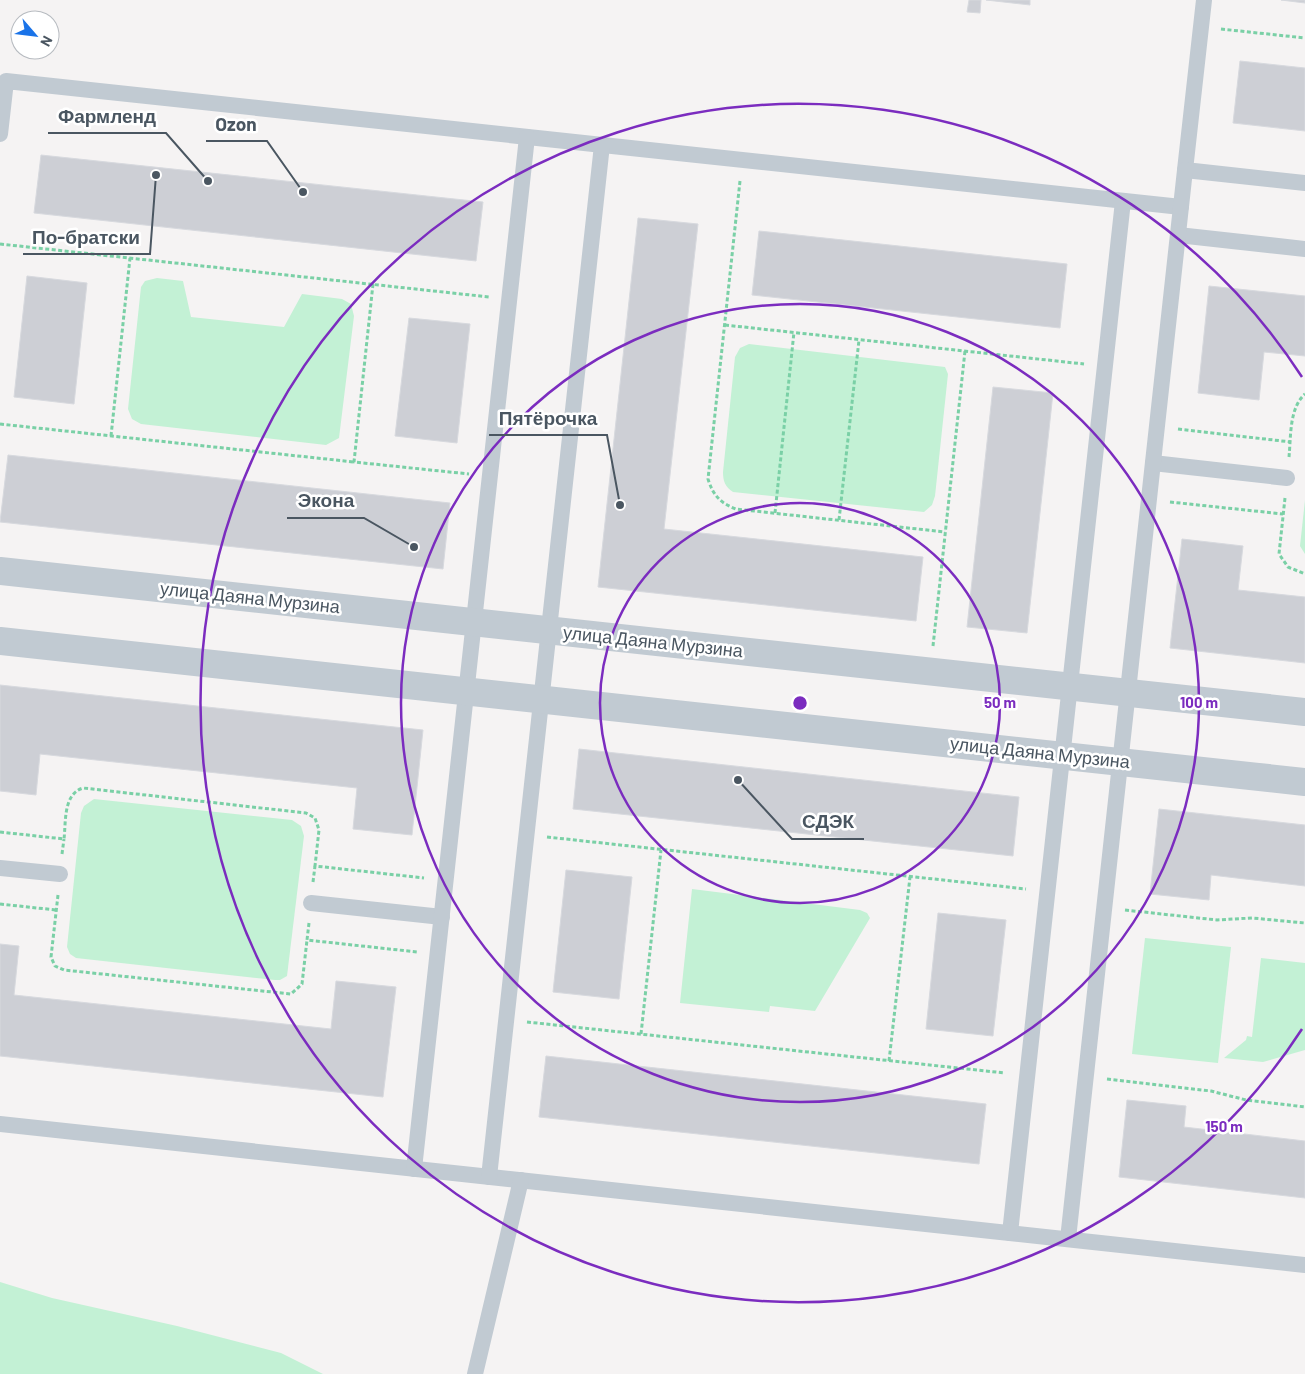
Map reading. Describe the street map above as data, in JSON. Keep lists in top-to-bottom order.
{
  "streets": {
    "street": ["улица Даяна Мурзина"]
  },
  "places": [
    "По-братски",
    "Фармленд",
    "Ozon",
    "Пятёрочка",
    "Экона",
    "СДЭК"
  ],
  "north": "bottom right",
  "rings": ["50 m", "100 m", "150 m"]
}
